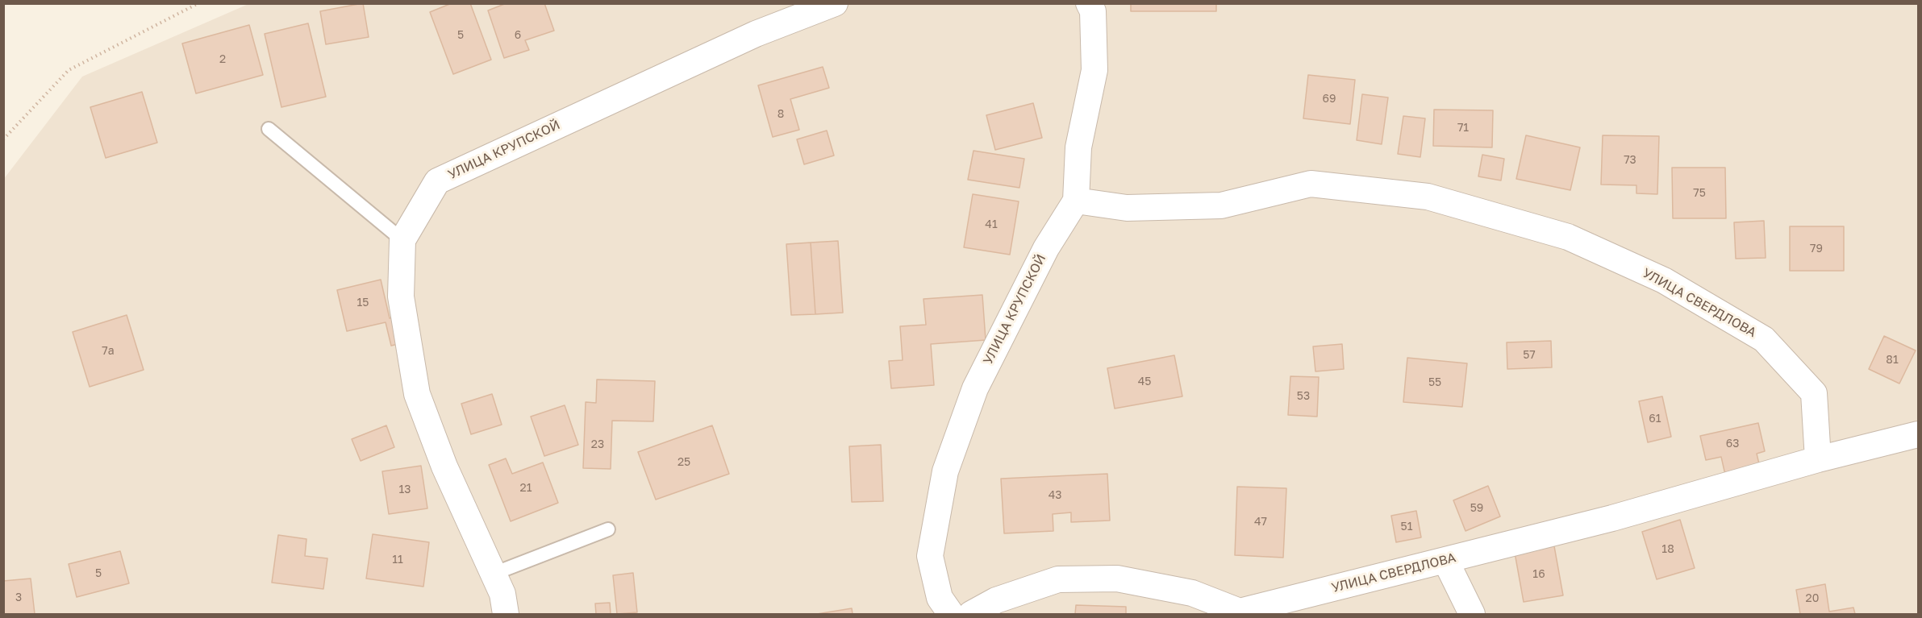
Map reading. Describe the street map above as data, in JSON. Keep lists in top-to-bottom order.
{
  "streets": {
    "street": ["УЛИЦА КРУПСКОЙ", "УЛИЦА СВЕРДЛОВА"]
  },
  "crossings": [
    ["УЛИЦА КРУПСКОЙ", "УЛИЦА СВЕРДЛОВА"]
  ],
  "house_numbers": [
    "5",
    "6",
    "2",
    "69",
    "8",
    "71",
    "73",
    "75",
    "41",
    "79",
    "15",
    "7а",
    "57",
    "81",
    "45",
    "55",
    "53",
    "61",
    "63",
    "23",
    "25",
    "21",
    "13",
    "43",
    "59",
    "47",
    "51",
    "18",
    "11",
    "5",
    "16",
    "3",
    "20"
  ]
}
